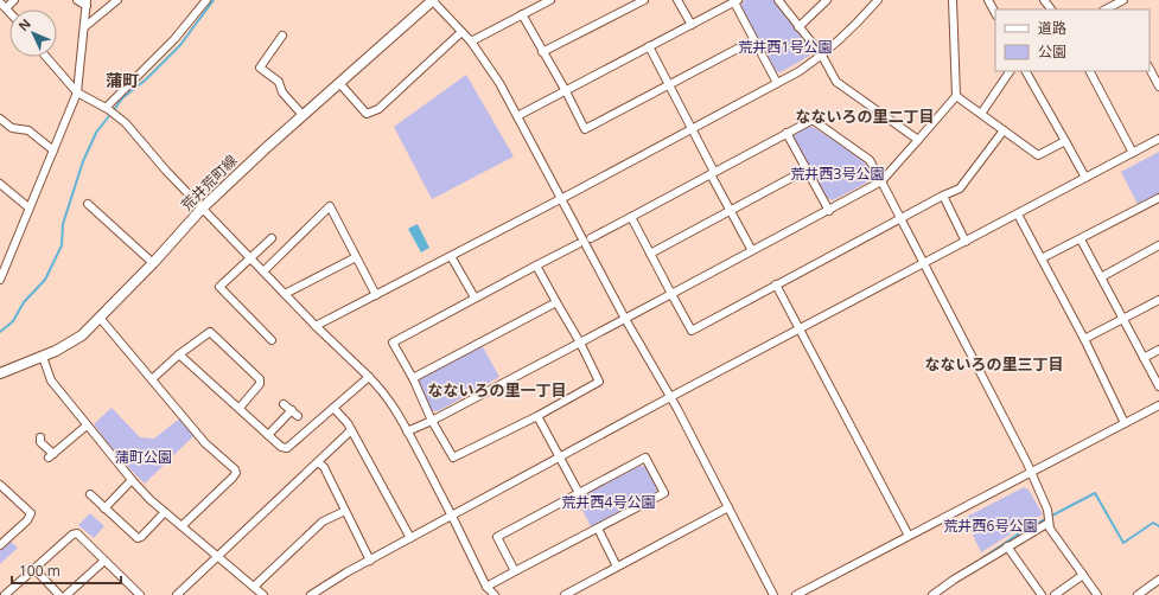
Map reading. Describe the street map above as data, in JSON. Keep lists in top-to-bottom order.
{
  "streets": {
    "main road": ["荒井荒町線"]
  },
  "districts": [
    "蒲町",
    "なないろの里二丁目",
    "なないろの里三丁目",
    "なないろの里一丁目"
  ],
  "parks": [
    "荒井西1号公園",
    "荒井西3号公園",
    "蒲町公園",
    "荒井西4号公園",
    "荒井西6号公園"
  ],
  "legend": ["道路", "公園"],
  "scale_bar": "100 m",
  "north": "top left"
}
